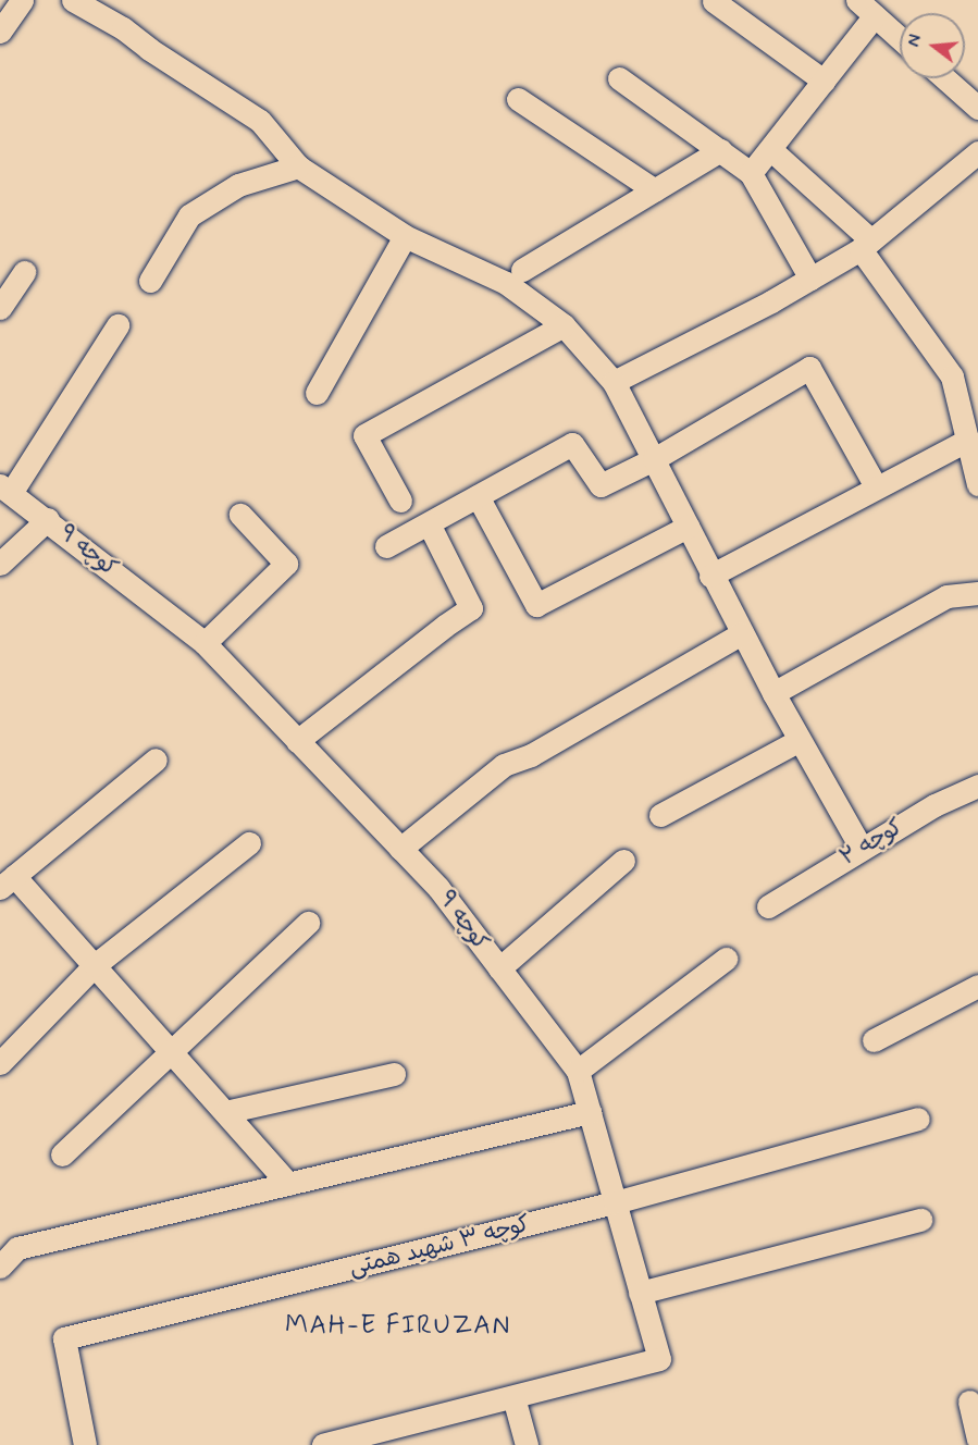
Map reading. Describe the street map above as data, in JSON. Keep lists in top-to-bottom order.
{
  "streets": {
    "street": ["کوچه ۹", "کوچه ۲", "کوچه ۳ شهید همتی"]
  },
  "crossings": [
    ["کوچه ۹", "کوچه ۳ شهید همتی"]
  ],
  "districts": ["MAH-E FIRUZAN"],
  "north": "left"
}
